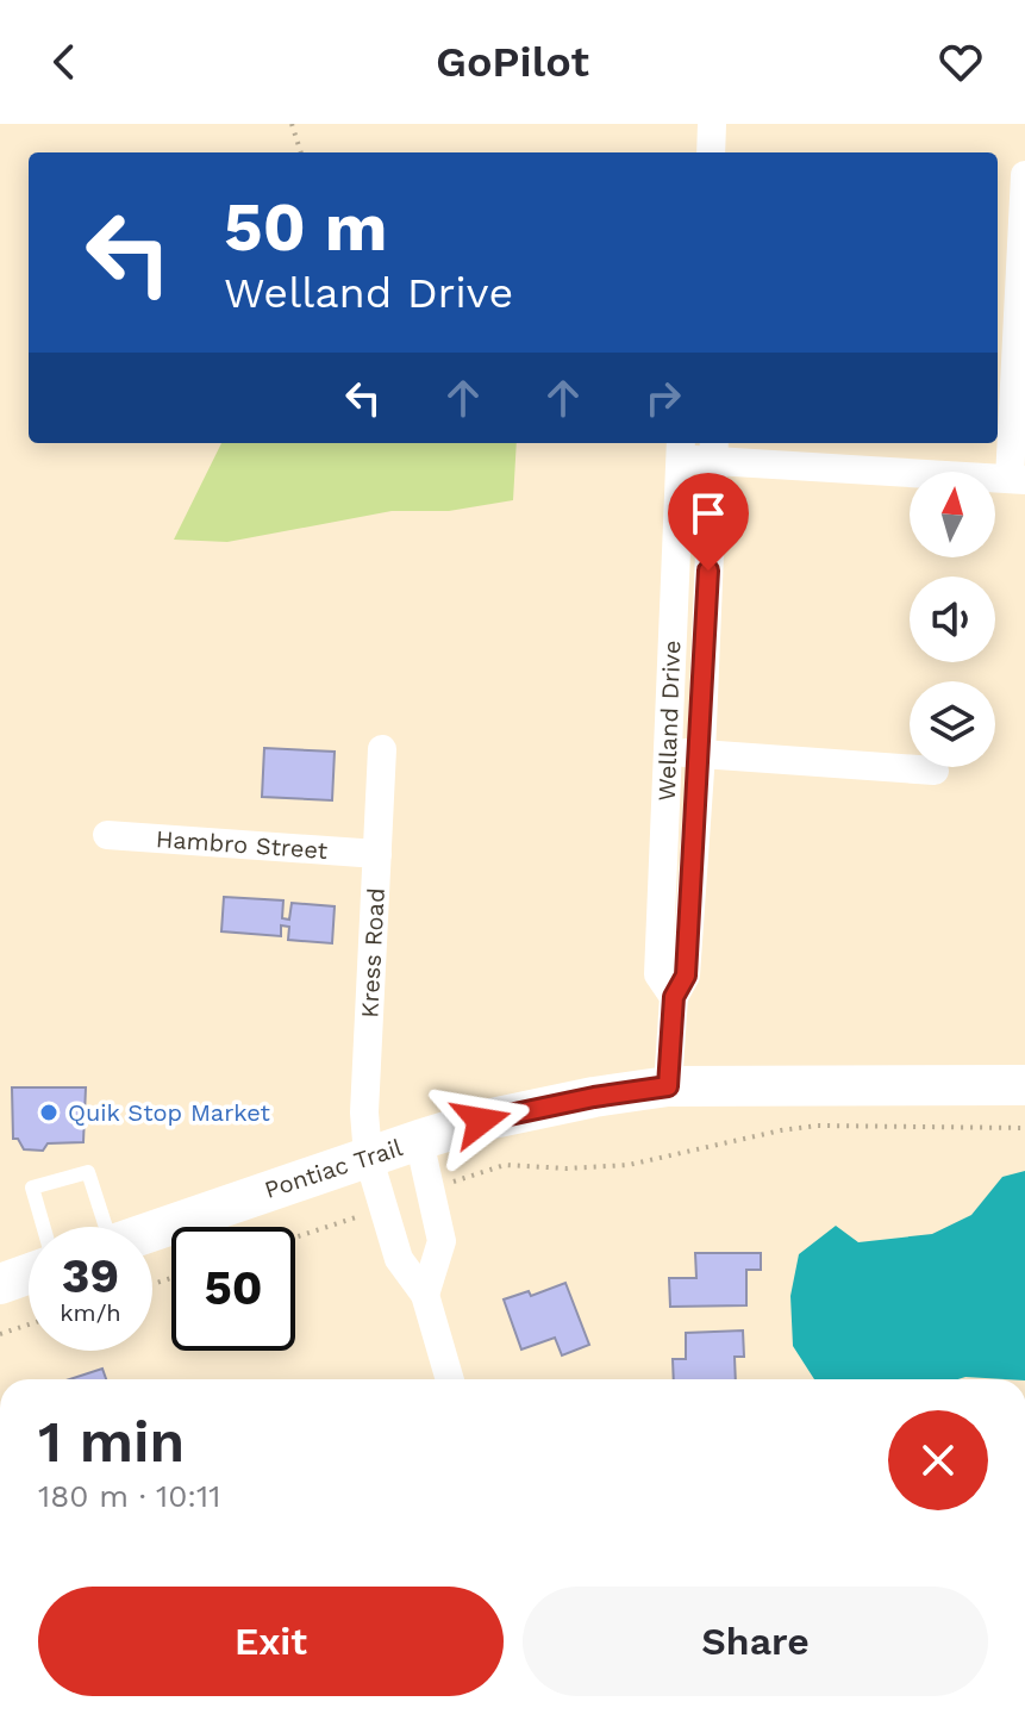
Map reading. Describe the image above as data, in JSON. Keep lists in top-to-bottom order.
{
  "streets": {
    "main road": ["Pontiac Trail"],
    "street": ["Welland Drive", "Hambro Street", "Kress Road"]
  },
  "crossings": [
    ["Welland Drive", "Pontiac Trail"],
    ["Hambro Street", "Kress Road"],
    ["Kress Road", "Pontiac Trail"]
  ],
  "places": ["Quik Stop Market"],
  "north": "top",
  "page": {
    "header": "GoPilot",
    "turn": ["50 m", "Welland Drive"],
    "speed": "39 km/h",
    "limit": "50",
    "heading": ["1 min", "180 m · 10:11"],
    "buttons": ["Exit", "Share"]
  }
}
